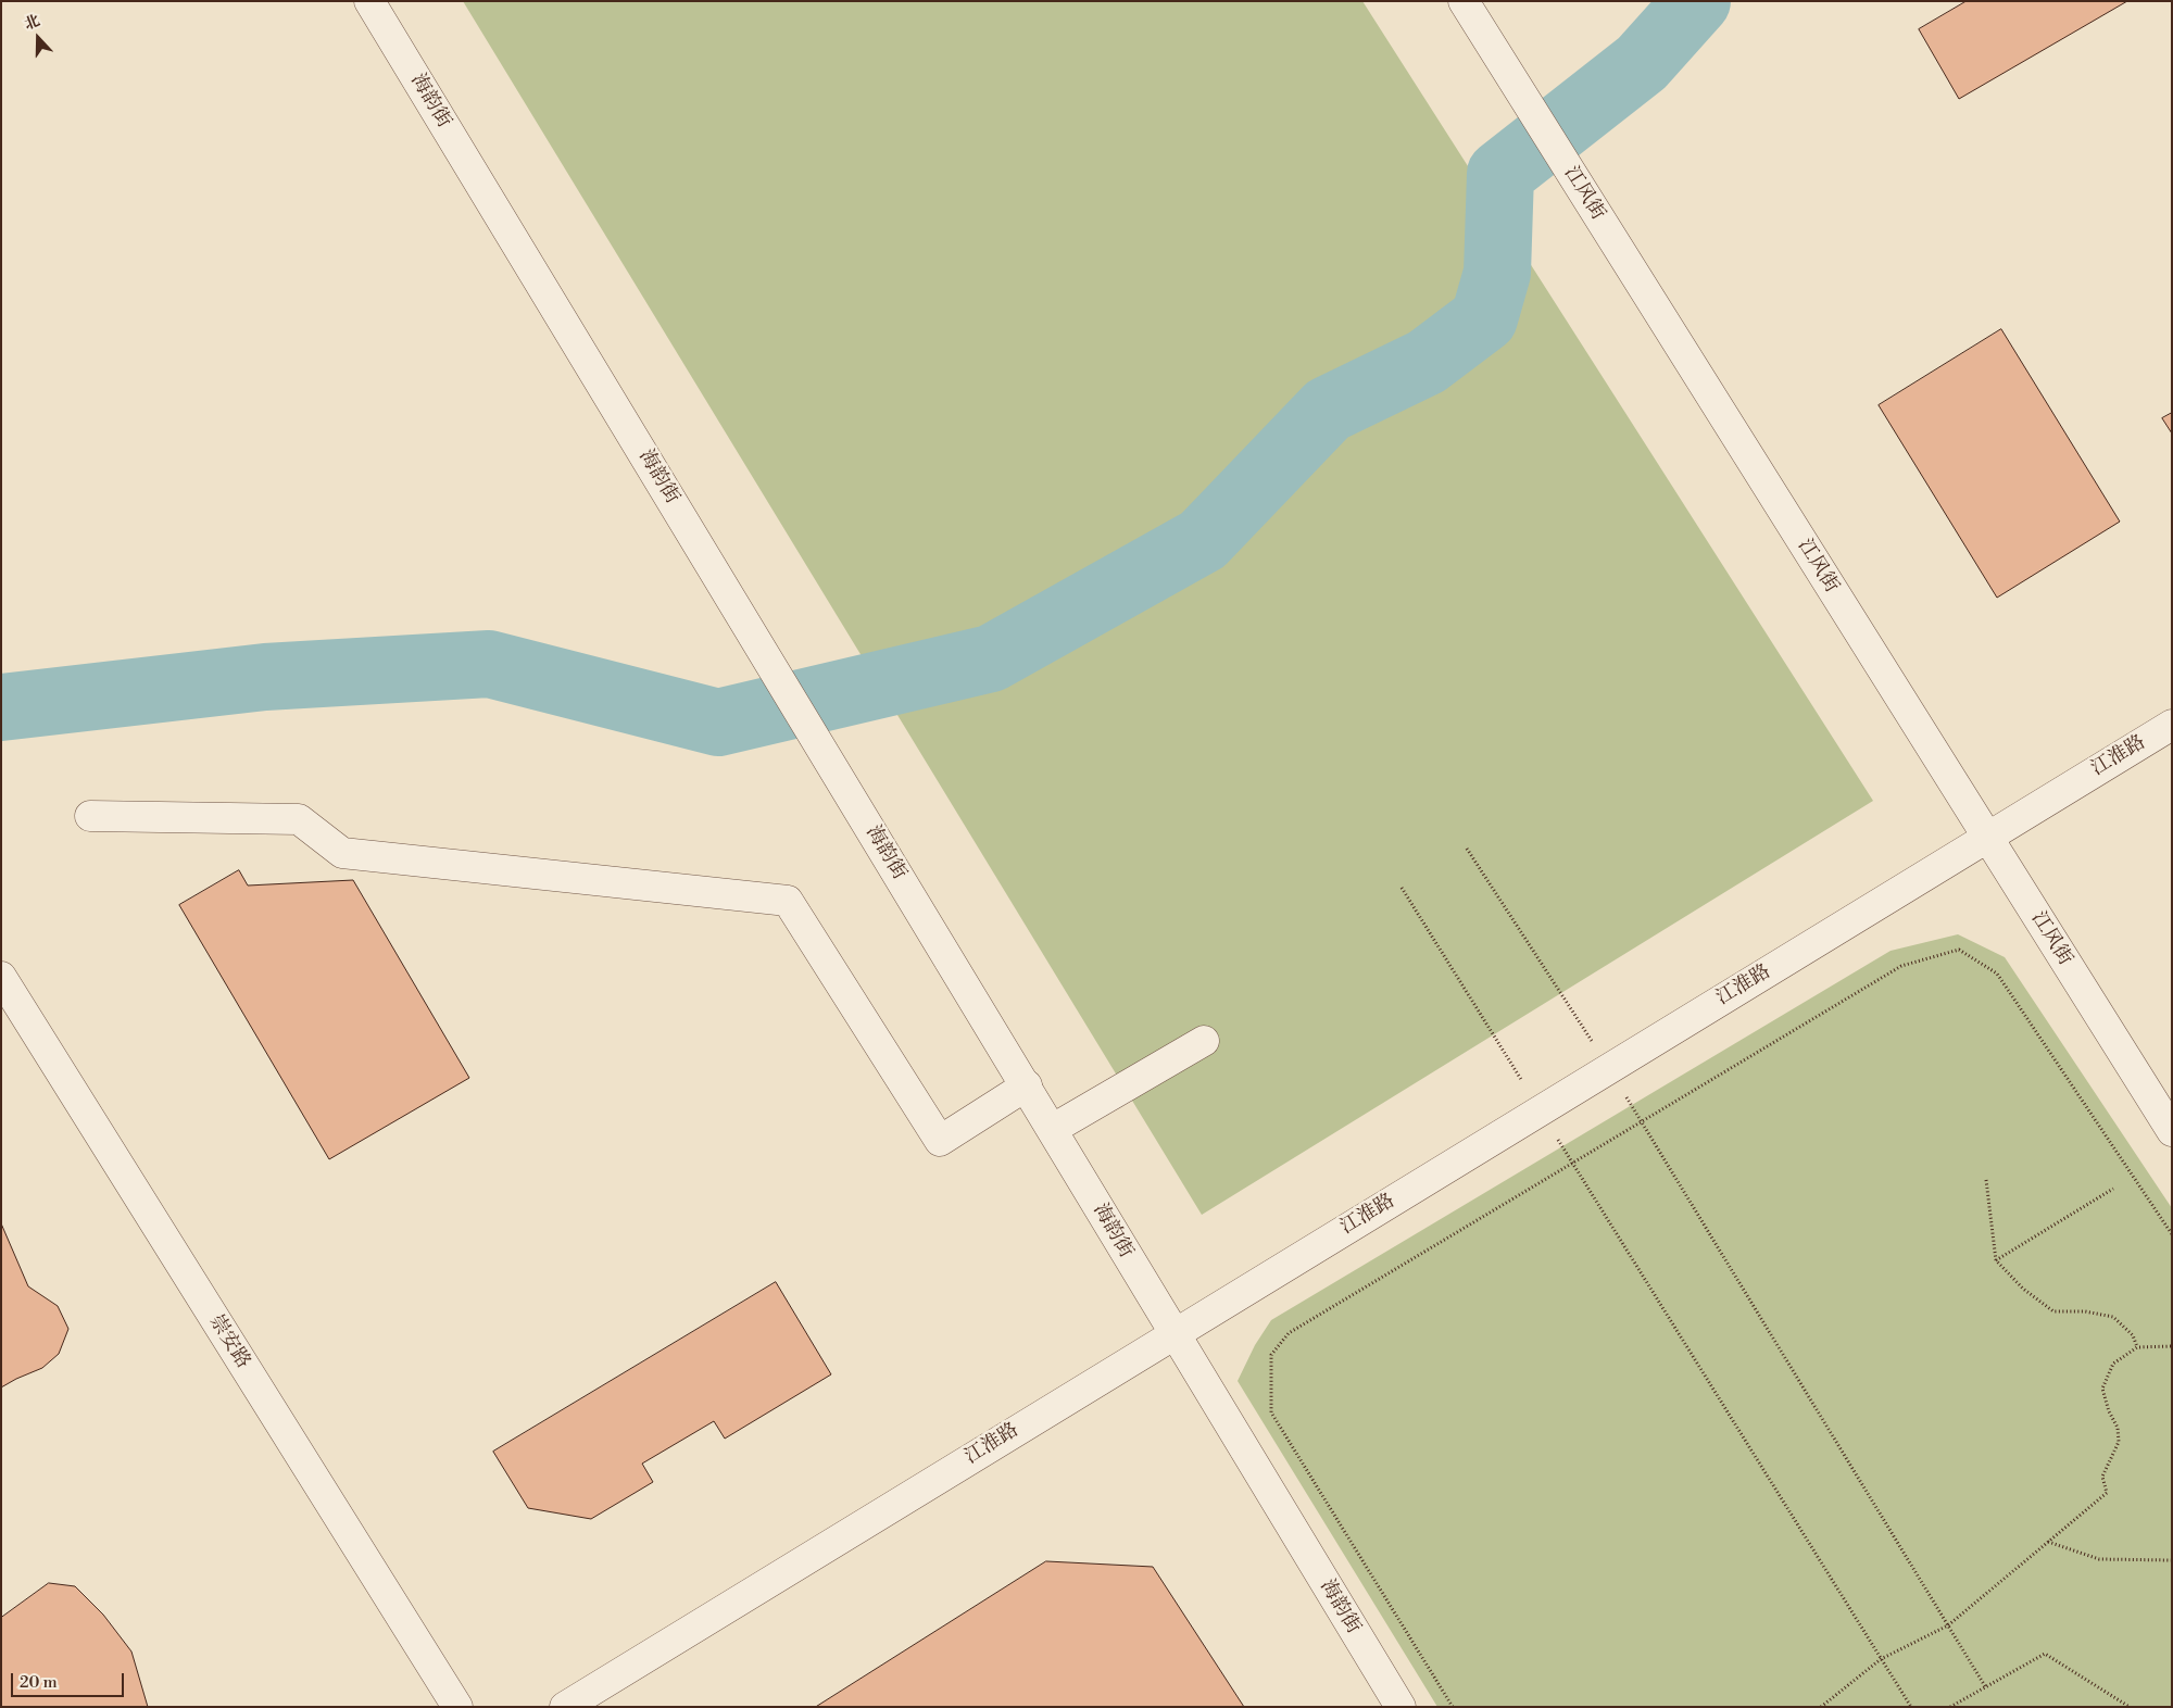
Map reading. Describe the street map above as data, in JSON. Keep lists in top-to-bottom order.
{
  "streets": {
    "street": [
      "海韵街",
      "江风街",
      "江淮路",
      "崇安路"
    ]
  },
  "crossings": [
    ["海韵街", "江淮路"],
    ["江风街", "江淮路"]
  ],
  "scale_bar": "20 m",
  "north": "top"
}
